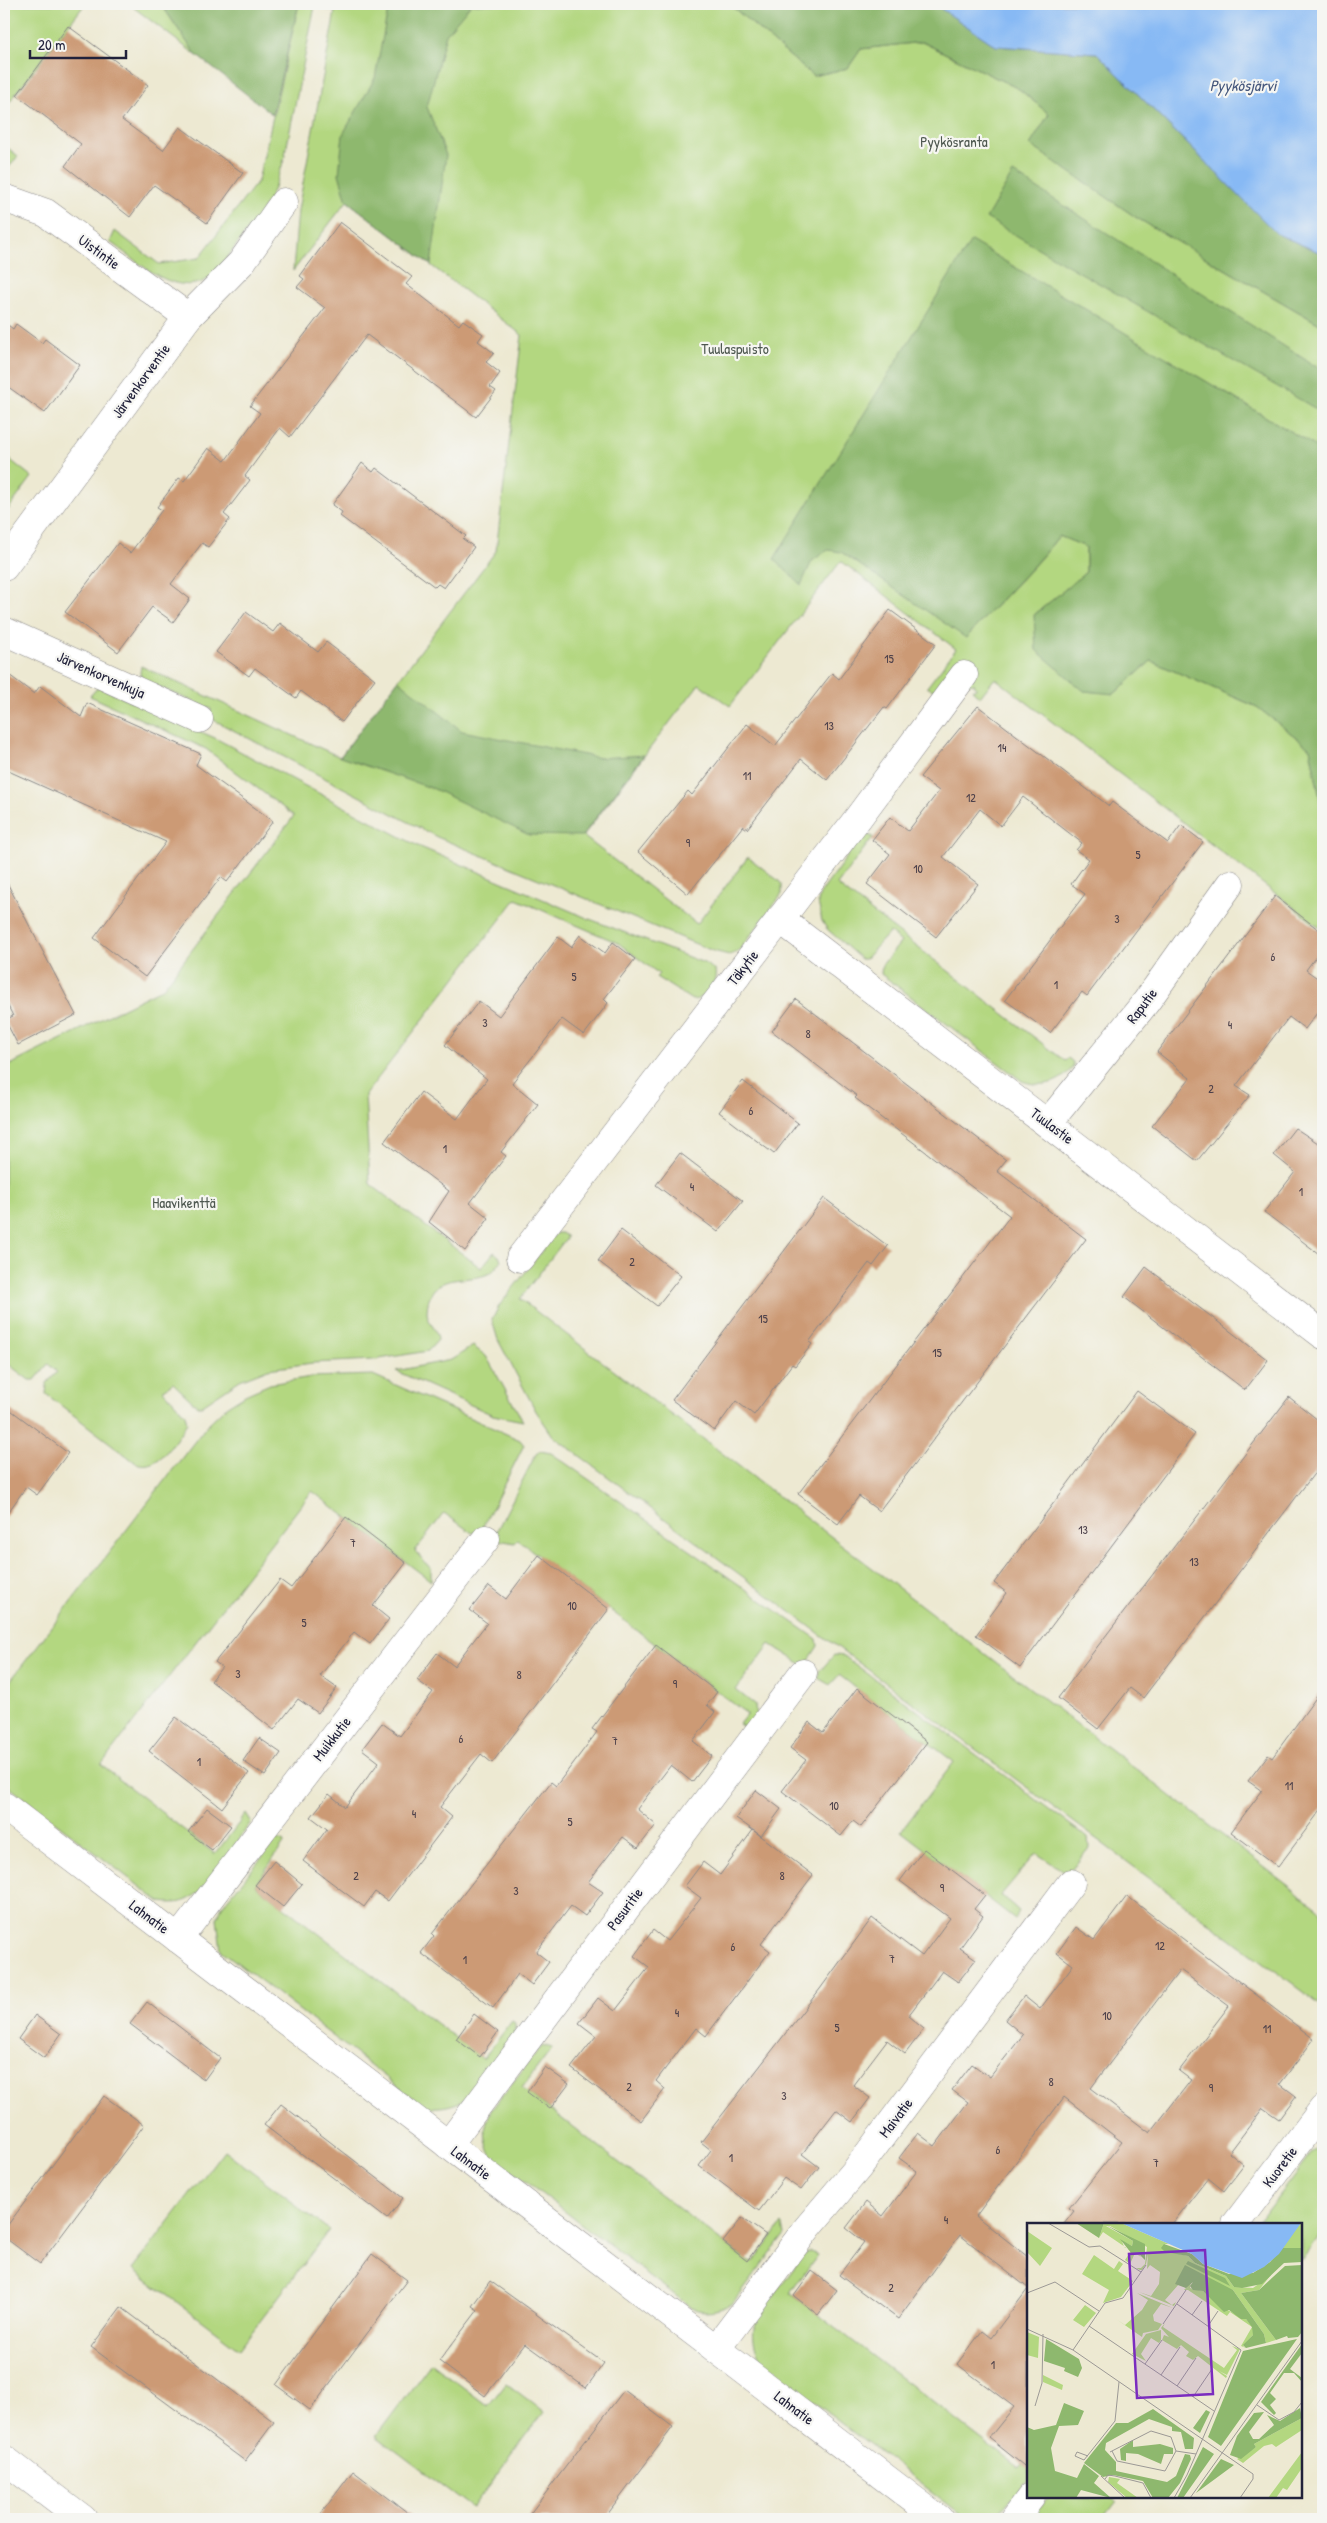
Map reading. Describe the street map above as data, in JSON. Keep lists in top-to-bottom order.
{
  "streets": {
    "street": [
      "Uistintie",
      "Järvenkorventie",
      "Järvenkorvenkuja",
      "Täkytie",
      "Raputie",
      "Tuulastie",
      "Muikkutie",
      "Pasuritie",
      "Lahnatie",
      "Maivatie",
      "Kuoretie"
    ]
  },
  "crossings": [
    ["Uistintie", "Järvenkorventie"],
    ["Täkytie", "Tuulastie"],
    ["Raputie", "Tuulastie"],
    ["Muikkutie", "Lahnatie"],
    ["Pasuritie", "Lahnatie"],
    ["Lahnatie", "Maivatie"]
  ],
  "water": ["Pyykösjärvi"],
  "parks": ["Pyykösranta", "Tuulaspuisto", "Haavikenttä"],
  "house_numbers": [
    "15",
    "13",
    "14",
    "11",
    "12",
    "9",
    "5",
    "10",
    "3",
    "6",
    "5",
    "1",
    "3",
    "4",
    "8",
    "2",
    "6",
    "1",
    "4",
    "1",
    "2",
    "15",
    "15",
    "13",
    "7",
    "13",
    "10",
    "5",
    "3",
    "8",
    "9",
    "6",
    "7",
    "1",
    "11",
    "10",
    "4",
    "5",
    "2",
    "8",
    "9",
    "3",
    "12",
    "6",
    "7",
    "1",
    "4",
    "10",
    "5",
    "11",
    "8",
    "2",
    "9",
    "3",
    "6",
    "1",
    "7",
    "4",
    "2",
    "1"
  ],
  "scale_bar": "20 m"
}
